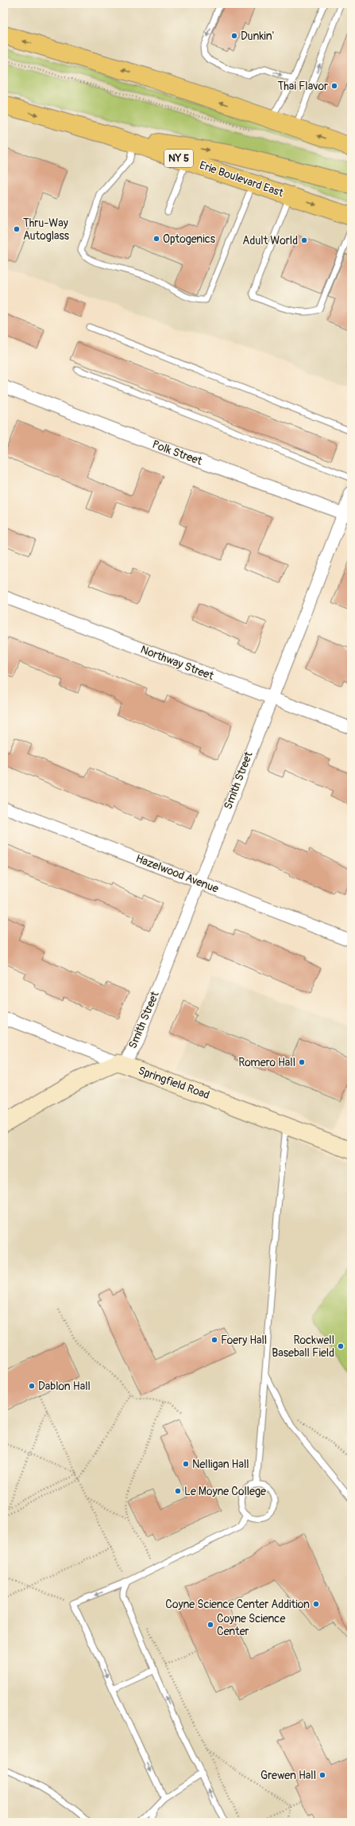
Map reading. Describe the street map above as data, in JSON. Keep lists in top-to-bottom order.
{
  "streets": {
    "main road": ["NY 5", "Erie Boulevard East"],
    "street": [
      "Polk Street",
      "Northway Street",
      "Smith Street",
      "Hazelwood Avenue",
      "Springfield Road"
    ]
  },
  "crossings": [
    ["Polk Street", "Smith Street"],
    ["Northway Street", "Smith Street"],
    ["Smith Street", "Hazelwood Avenue"],
    ["Smith Street", "Springfield Road"]
  ],
  "places": [
    "Dunkin'",
    "Thai Flavor",
    "Thru-Way Autoglass",
    "Optogenics",
    "Adult World",
    "Romero Hall",
    "Foery Hall",
    "Rockwell Baseball Field",
    "Dablon Hall",
    "Nelligan Hall",
    "Le Moyne College",
    "Coyne Science Center Addition",
    "Coyne Science Center",
    "Grewen Hall"
  ]
}
